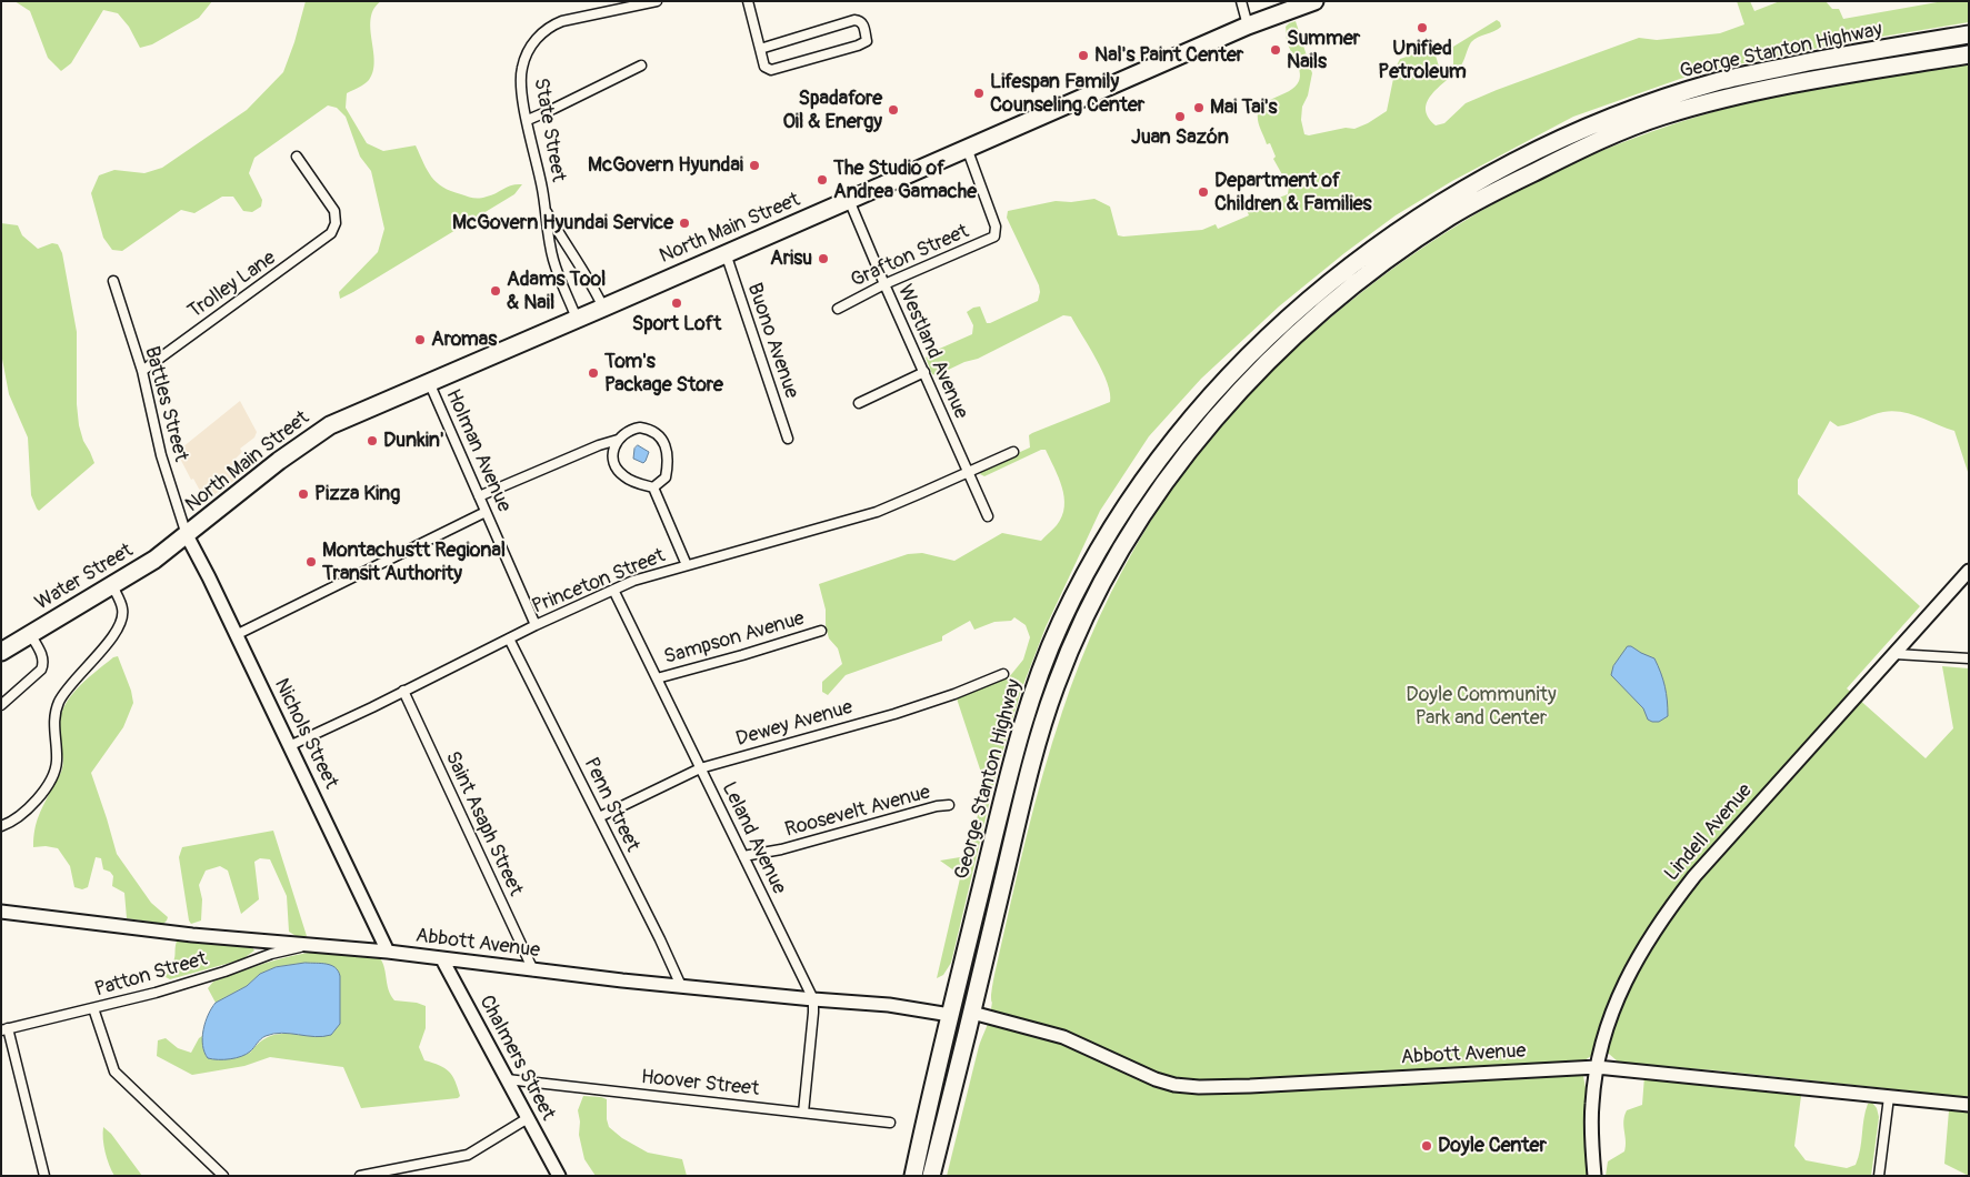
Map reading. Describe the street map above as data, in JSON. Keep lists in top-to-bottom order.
{
  "streets": {
    "highway": ["George Stanton Highway", "North Main Street", "Water Street"],
    "street": [
      "State Street",
      "Grafton Street",
      "Trolley Lane",
      "Buono Avenue",
      "Westland Avenue",
      "Battles Street",
      "Holman Avenue",
      "Princeton Street",
      "Sampson Avenue",
      "Dewey Avenue",
      "Nichols Street",
      "Penn Street",
      "Roosevelt Avenue",
      "Saint Asaph Street",
      "Lindell Avenue",
      "Leland Avenue",
      "Abbott Avenue",
      "Patton Street",
      "Chalmers Street",
      "Hoover Street"
    ]
  },
  "crossings": [
    ["George Stanton Highway", "Abbott Avenue"],
    ["State Street", "North Main Street"],
    ["North Main Street", "Grafton Street"],
    ["North Main Street", "Buono Avenue"],
    ["North Main Street", "Westland Avenue"],
    ["North Main Street", "Battles Street"],
    ["North Main Street", "Holman Avenue"],
    ["North Main Street", "Water Street"],
    ["North Main Street", "Nichols Street"],
    ["Grafton Street", "Westland Avenue"],
    ["Trolley Lane", "Battles Street"],
    ["Westland Avenue", "Princeton Street"],
    ["Battles Street", "Water Street"],
    ["Battles Street", "Nichols Street"],
    ["Holman Avenue", "Princeton Street"],
    ["Water Street", "Nichols Street"],
    ["Princeton Street", "Nichols Street"],
    ["Princeton Street", "Penn Street"],
    ["Princeton Street", "Saint Asaph Street"],
    ["Princeton Street", "Leland Avenue"],
    ["Sampson Avenue", "Leland Avenue"],
    ["Dewey Avenue", "Penn Street"],
    ["Dewey Avenue", "Leland Avenue"],
    ["Nichols Street", "Abbott Avenue"],
    ["Penn Street", "Abbott Avenue"],
    ["Roosevelt Avenue", "Leland Avenue"],
    ["Saint Asaph Street", "Abbott Avenue"],
    ["Lindell Avenue", "Abbott Avenue"],
    ["Leland Avenue", "Abbott Avenue"],
    ["Leland Avenue", "Hoover Street"],
    ["Abbott Avenue", "Patton Street"],
    ["Abbott Avenue", "Chalmers Street"],
    ["Chalmers Street", "Hoover Street"]
  ],
  "parks": ["Doyle Community Park and Center"],
  "places": [
    "Unified Petroleum",
    "Summer Nails",
    "Nal's Paint Center",
    "Lifespan Family Counseling Center",
    "Mai Tai's",
    "Spadafore Oil & Energy",
    "Juan Sazón",
    "McGovern Hyundai",
    "The Studio of Andrea Gamache",
    "Department of Children & Families",
    "McGovern Hyundai Service",
    "Arisu",
    "Adams Tool & Nail",
    "Sport Loft",
    "Aromas",
    "Tom's Package Store",
    "Dunkin'",
    "Pizza King",
    "Montachustt Regional Transit Authority",
    "Doyle Center"
  ]
}
